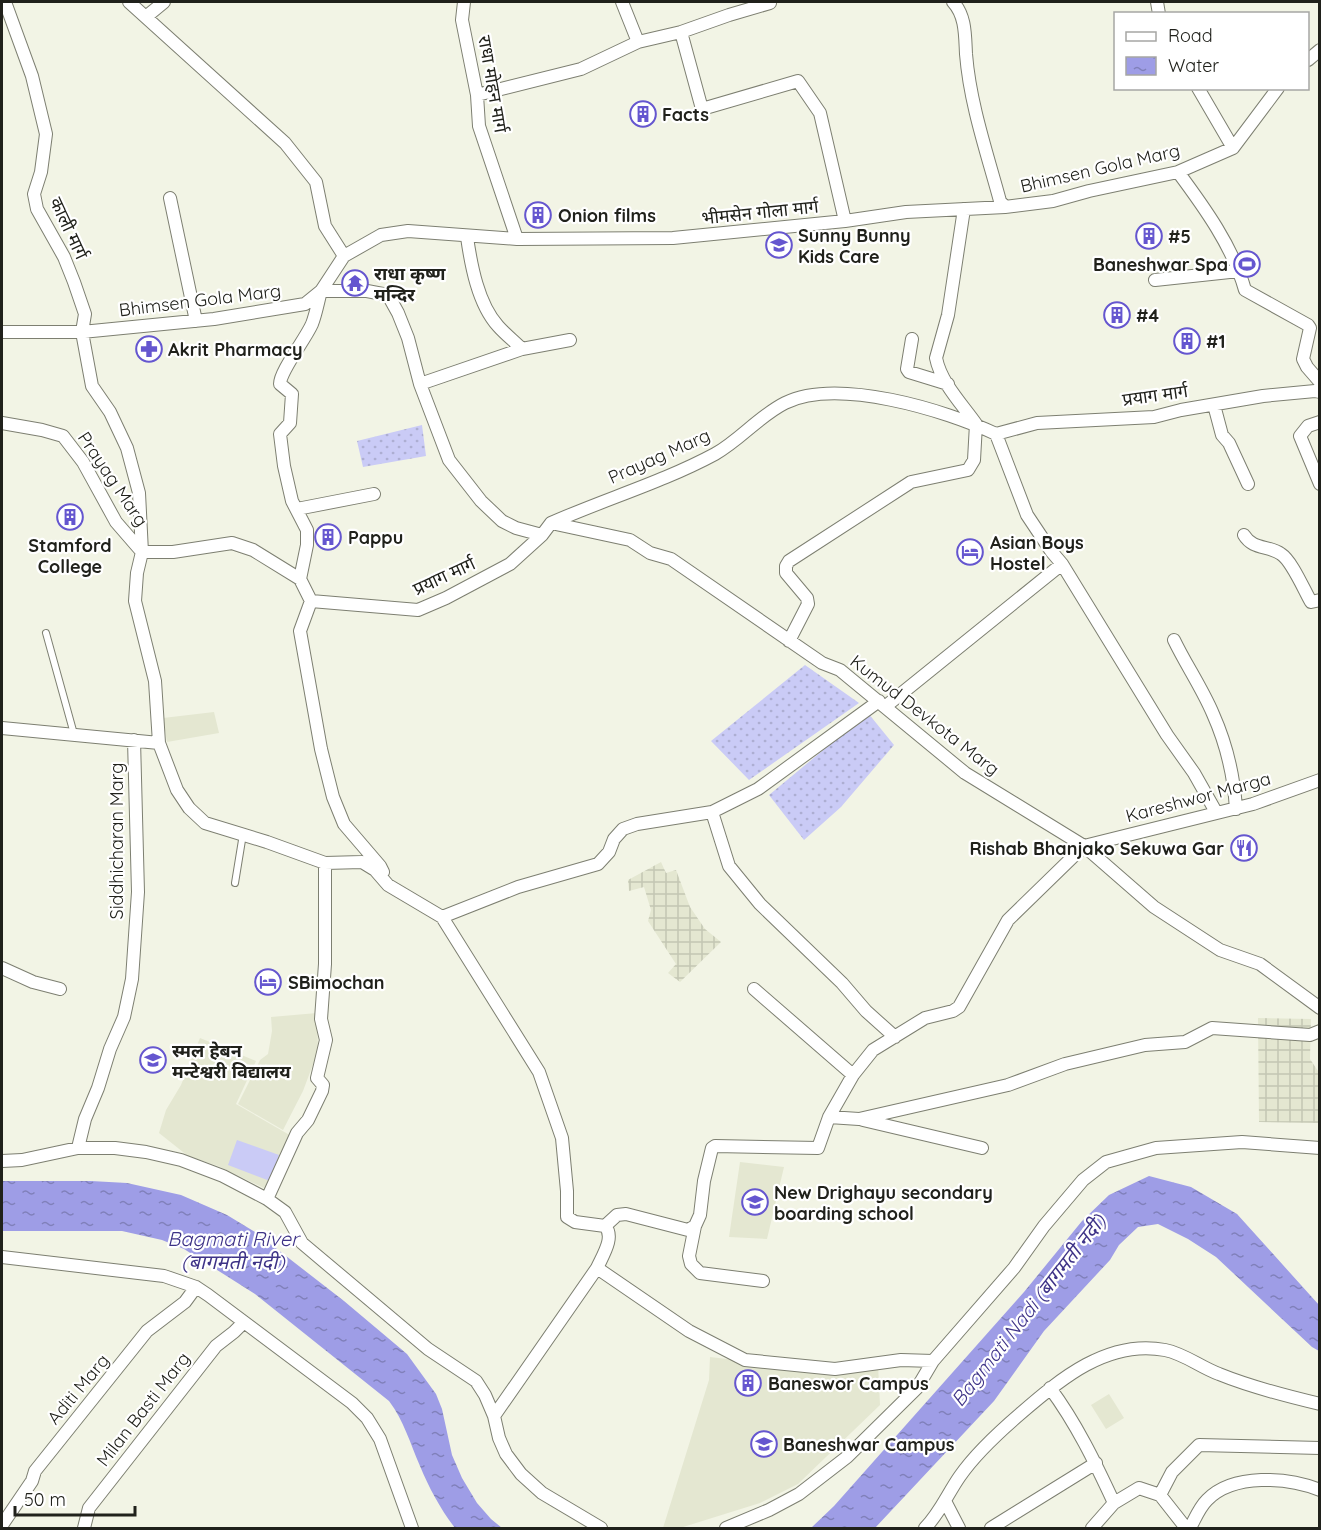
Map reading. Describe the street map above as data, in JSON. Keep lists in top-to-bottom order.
{
  "streets": {
    "street": [
      "राधा मोहन मार्ग",
      "Bhimsen Gola Marg",
      "भीमसेन गोला मार्ग",
      "काली मार्ग",
      "प्रयाग मार्ग",
      "Prayag Marg",
      "Kumud Devkota Marg",
      "Kareshwor Marga",
      "Siddhicharan Marg",
      "Aditi Marg",
      "Milan Basti Marg"
    ]
  },
  "crossings": [
    ["राधा मोहन मार्ग", "Bhimsen Gola Marg"],
    ["राधा मोहन मार्ग", "भीमसेन गोला मार्ग"],
    ["Bhimsen Gola Marg", "भीमसेन गोला मार्ग"],
    ["Bhimsen Gola Marg", "काली मार्ग"],
    ["काली मार्ग", "Prayag Marg"],
    ["प्रयाग मार्ग", "Prayag Marg"],
    ["Prayag Marg", "Kumud Devkota Marg"],
    ["Kumud Devkota Marg", "Kareshwor Marga"]
  ],
  "water": ["Bagmati River (बागमती नदी)", "Bagmati Nadi (बागमती नदी)"],
  "places": {
    "building": [
      "Facts",
      "Onion films",
      "#5",
      "#4",
      "#1",
      "Stamford College",
      "Pappu",
      "Baneswor Campus"
    ],
    "school or university": [
      "Sunny Bunny Kids Care",
      "स्मल हेबन मन्टेश्वरी विद्यालय",
      "New Drighayu secondary boarding school",
      "Baneshwar Campus"
    ],
    "sports": ["Baneshwar Spa"],
    "temple": ["राधा कृष्ण मन्दिर"],
    "pharmacy": ["Akrit Pharmacy"],
    "hotel": ["Asian Boys Hostel", "SBimochan"],
    "restaurant": ["Rishab Bhanjako Sekuwa Gar"]
  },
  "legend": ["Road", "Water"],
  "scale_bar": "50 m"
}
